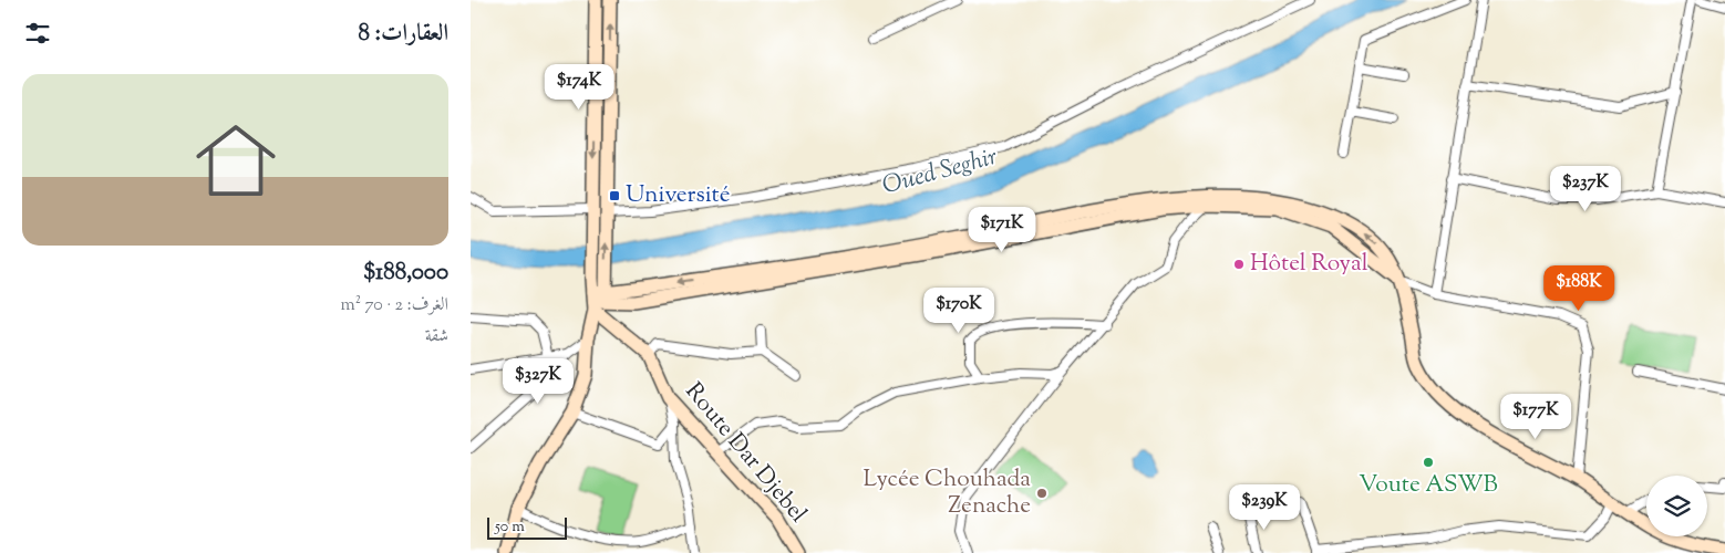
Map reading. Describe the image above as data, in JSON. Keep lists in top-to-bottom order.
{
  "streets": {
    "street": ["Route Dar Djebel"]
  },
  "water": ["Oued Seghir"],
  "places": {
    "transit": ["Université"],
    "other": ["Hôtel Royal", "Voute ASWB", "Lycée Chouhada Zenache"]
  },
  "scale_bar": "50 m",
  "page": {
    "heading": "العقارات: 8",
    "price": [
      "$174K",
      "$237K",
      "$171K",
      "$188K",
      "$170K",
      "$327K",
      "$177K",
      "$239K"
    ],
    "list": [
      {
        "name": "$188,000",
        "note": "الغرف: 2 · 70 m² · شقة"
      }
    ],
    "scale": "50 m"
  }
}
